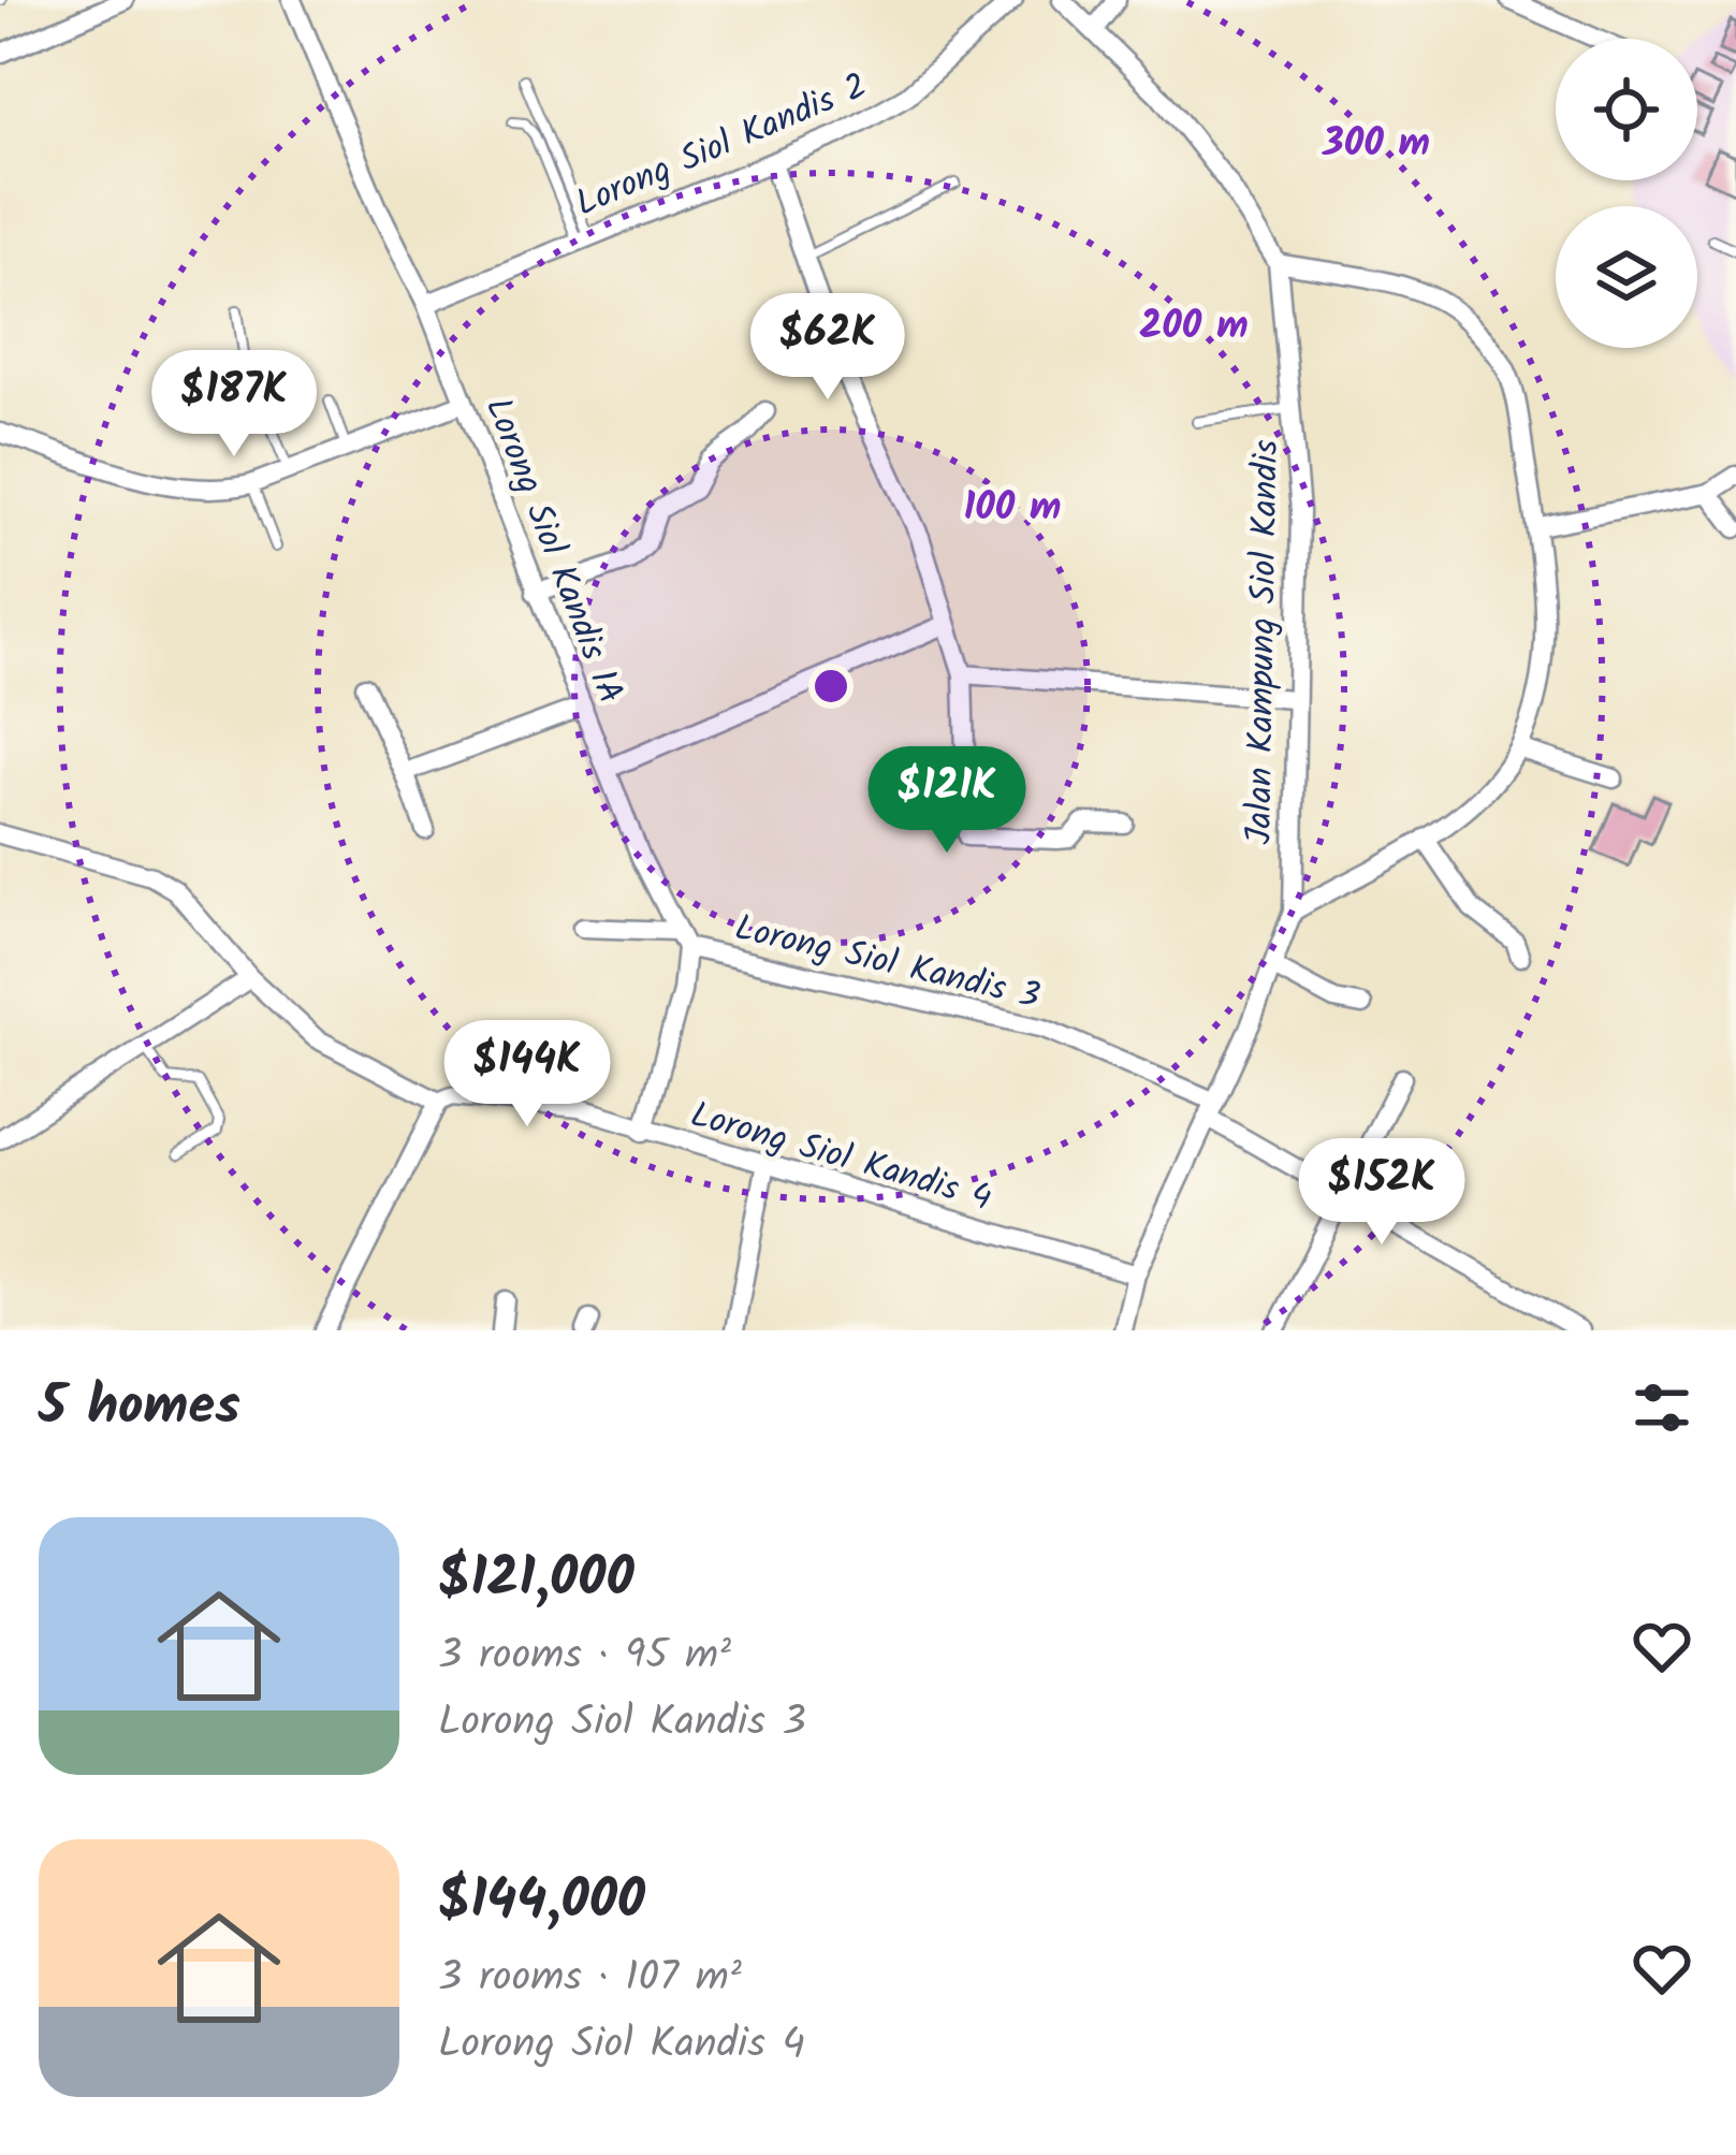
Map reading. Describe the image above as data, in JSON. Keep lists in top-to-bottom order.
{
  "streets": {
    "street": [
      "Lorong Siol Kandis 2",
      "Lorong Siol Kandis 1A",
      "Jalan Kampung Siol Kandis",
      "Lorong Siol Kandis 3",
      "Lorong Siol Kandis 4"
    ]
  },
  "crossings": [
    ["Lorong Siol Kandis 2", "Lorong Siol Kandis 1A"],
    ["Lorong Siol Kandis 1A", "Lorong Siol Kandis 3"],
    ["Jalan Kampung Siol Kandis", "Lorong Siol Kandis 3"],
    ["Jalan Kampung Siol Kandis", "Lorong Siol Kandis 4"]
  ],
  "page": {
    "price": [
      "$62K",
      "$187K",
      "$121K",
      "$144K",
      "$152K"
    ],
    "heading": "5 homes",
    "list": [
      {
        "name": "$121,000",
        "note": "3 rooms · 95 m² · Lorong Siol Kandis 3"
      },
      {
        "name": "$144,000",
        "note": "3 rooms · 107 m² · Lorong Siol Kandis 4"
      }
    ]
  },
  "rings": ["300 m", "200 m", "100 m"]
}
